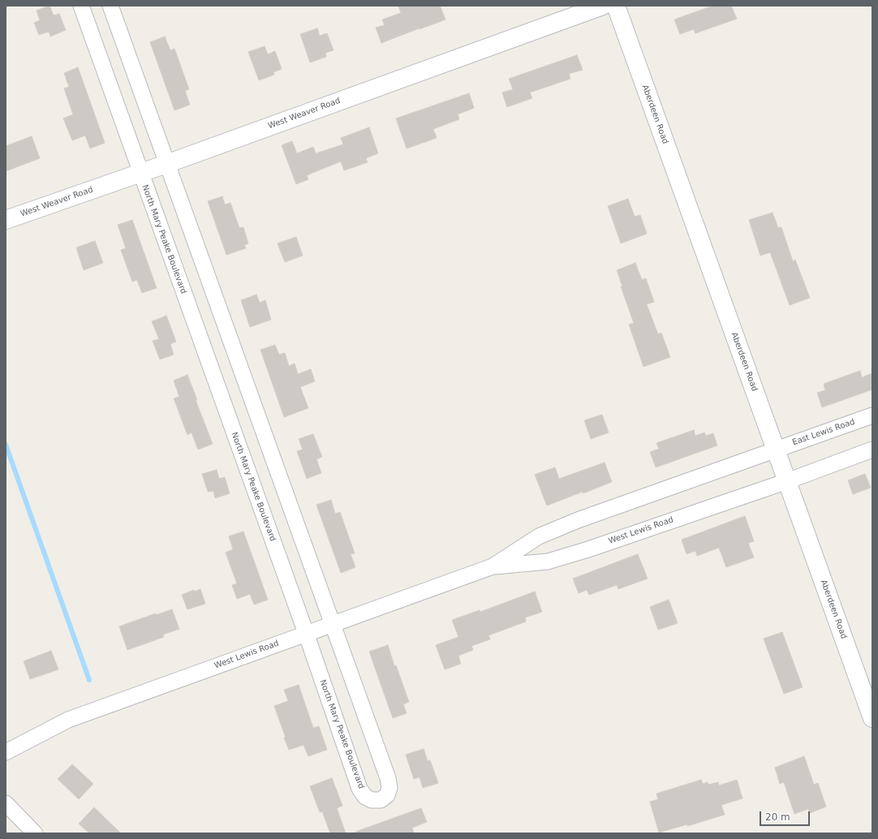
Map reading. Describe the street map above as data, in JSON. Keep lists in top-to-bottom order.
{
  "streets": {
    "main road": ["West Weaver Road", "Aberdeen Road"],
    "street": ["North Mary Peake Boulevard", "East Lewis Road", "West Lewis Road"]
  },
  "crossings": [
    ["West Weaver Road", "North Mary Peake Boulevard"],
    ["Aberdeen Road", "East Lewis Road"],
    ["Aberdeen Road", "West Lewis Road"],
    ["North Mary Peake Boulevard", "West Lewis Road"],
    ["East Lewis Road", "West Lewis Road"]
  ],
  "scale_bar": "20 m"
}
